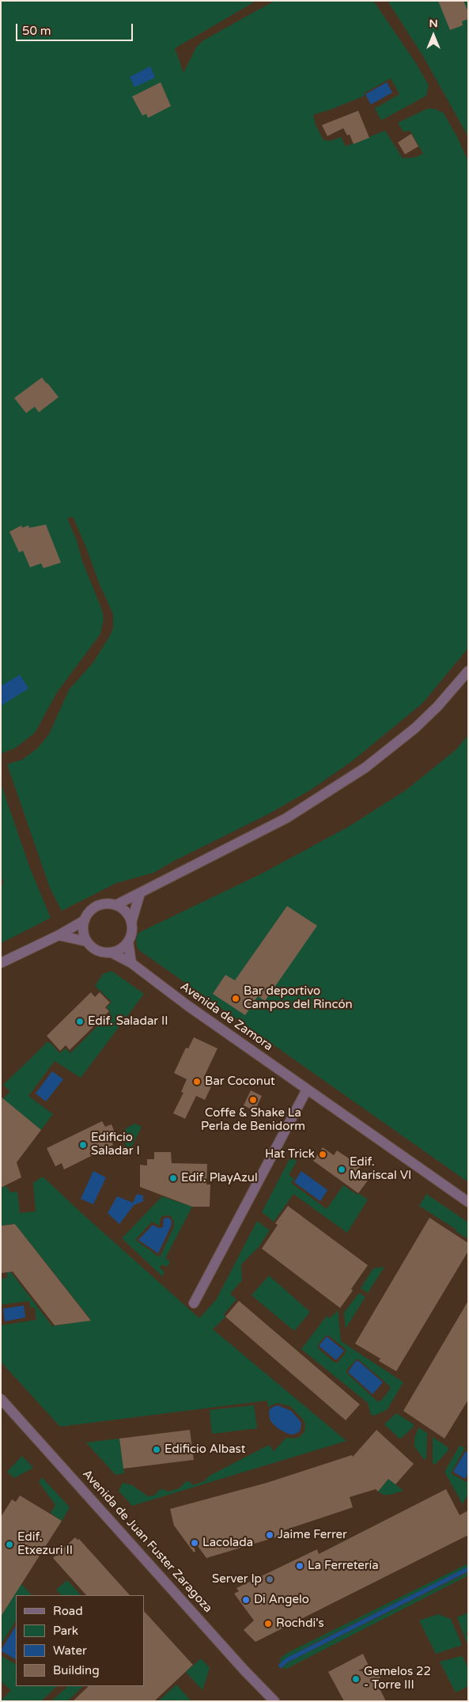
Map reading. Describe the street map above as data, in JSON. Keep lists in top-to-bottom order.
{
  "streets": {
    "street": ["Avenida de Zamora", "Avenida de Juan Fuster Zaragoza"]
  },
  "places": [
    "Bar deportivo Campos del Rincón",
    "Edif. Saladar II",
    "Bar Coconut",
    "Coffe & Shake La Perla de Benidorm",
    "Edificio Saladar I",
    "Hat Trick",
    "Edif. Mariscal VI",
    "Edif. PlayAzul",
    "Edificio Albast",
    "Jaime Ferrer",
    "Lacolada",
    "Edif. Etxezuri II",
    "La Ferretería",
    "Server Ip",
    "Di Angelo",
    "Rochdi's",
    "Gemelos 22 - Torre III"
  ],
  "legend": [
    "Road",
    "Park",
    "Water",
    "Building"
  ],
  "scale_bar": "50 m",
  "north": "top"
}
